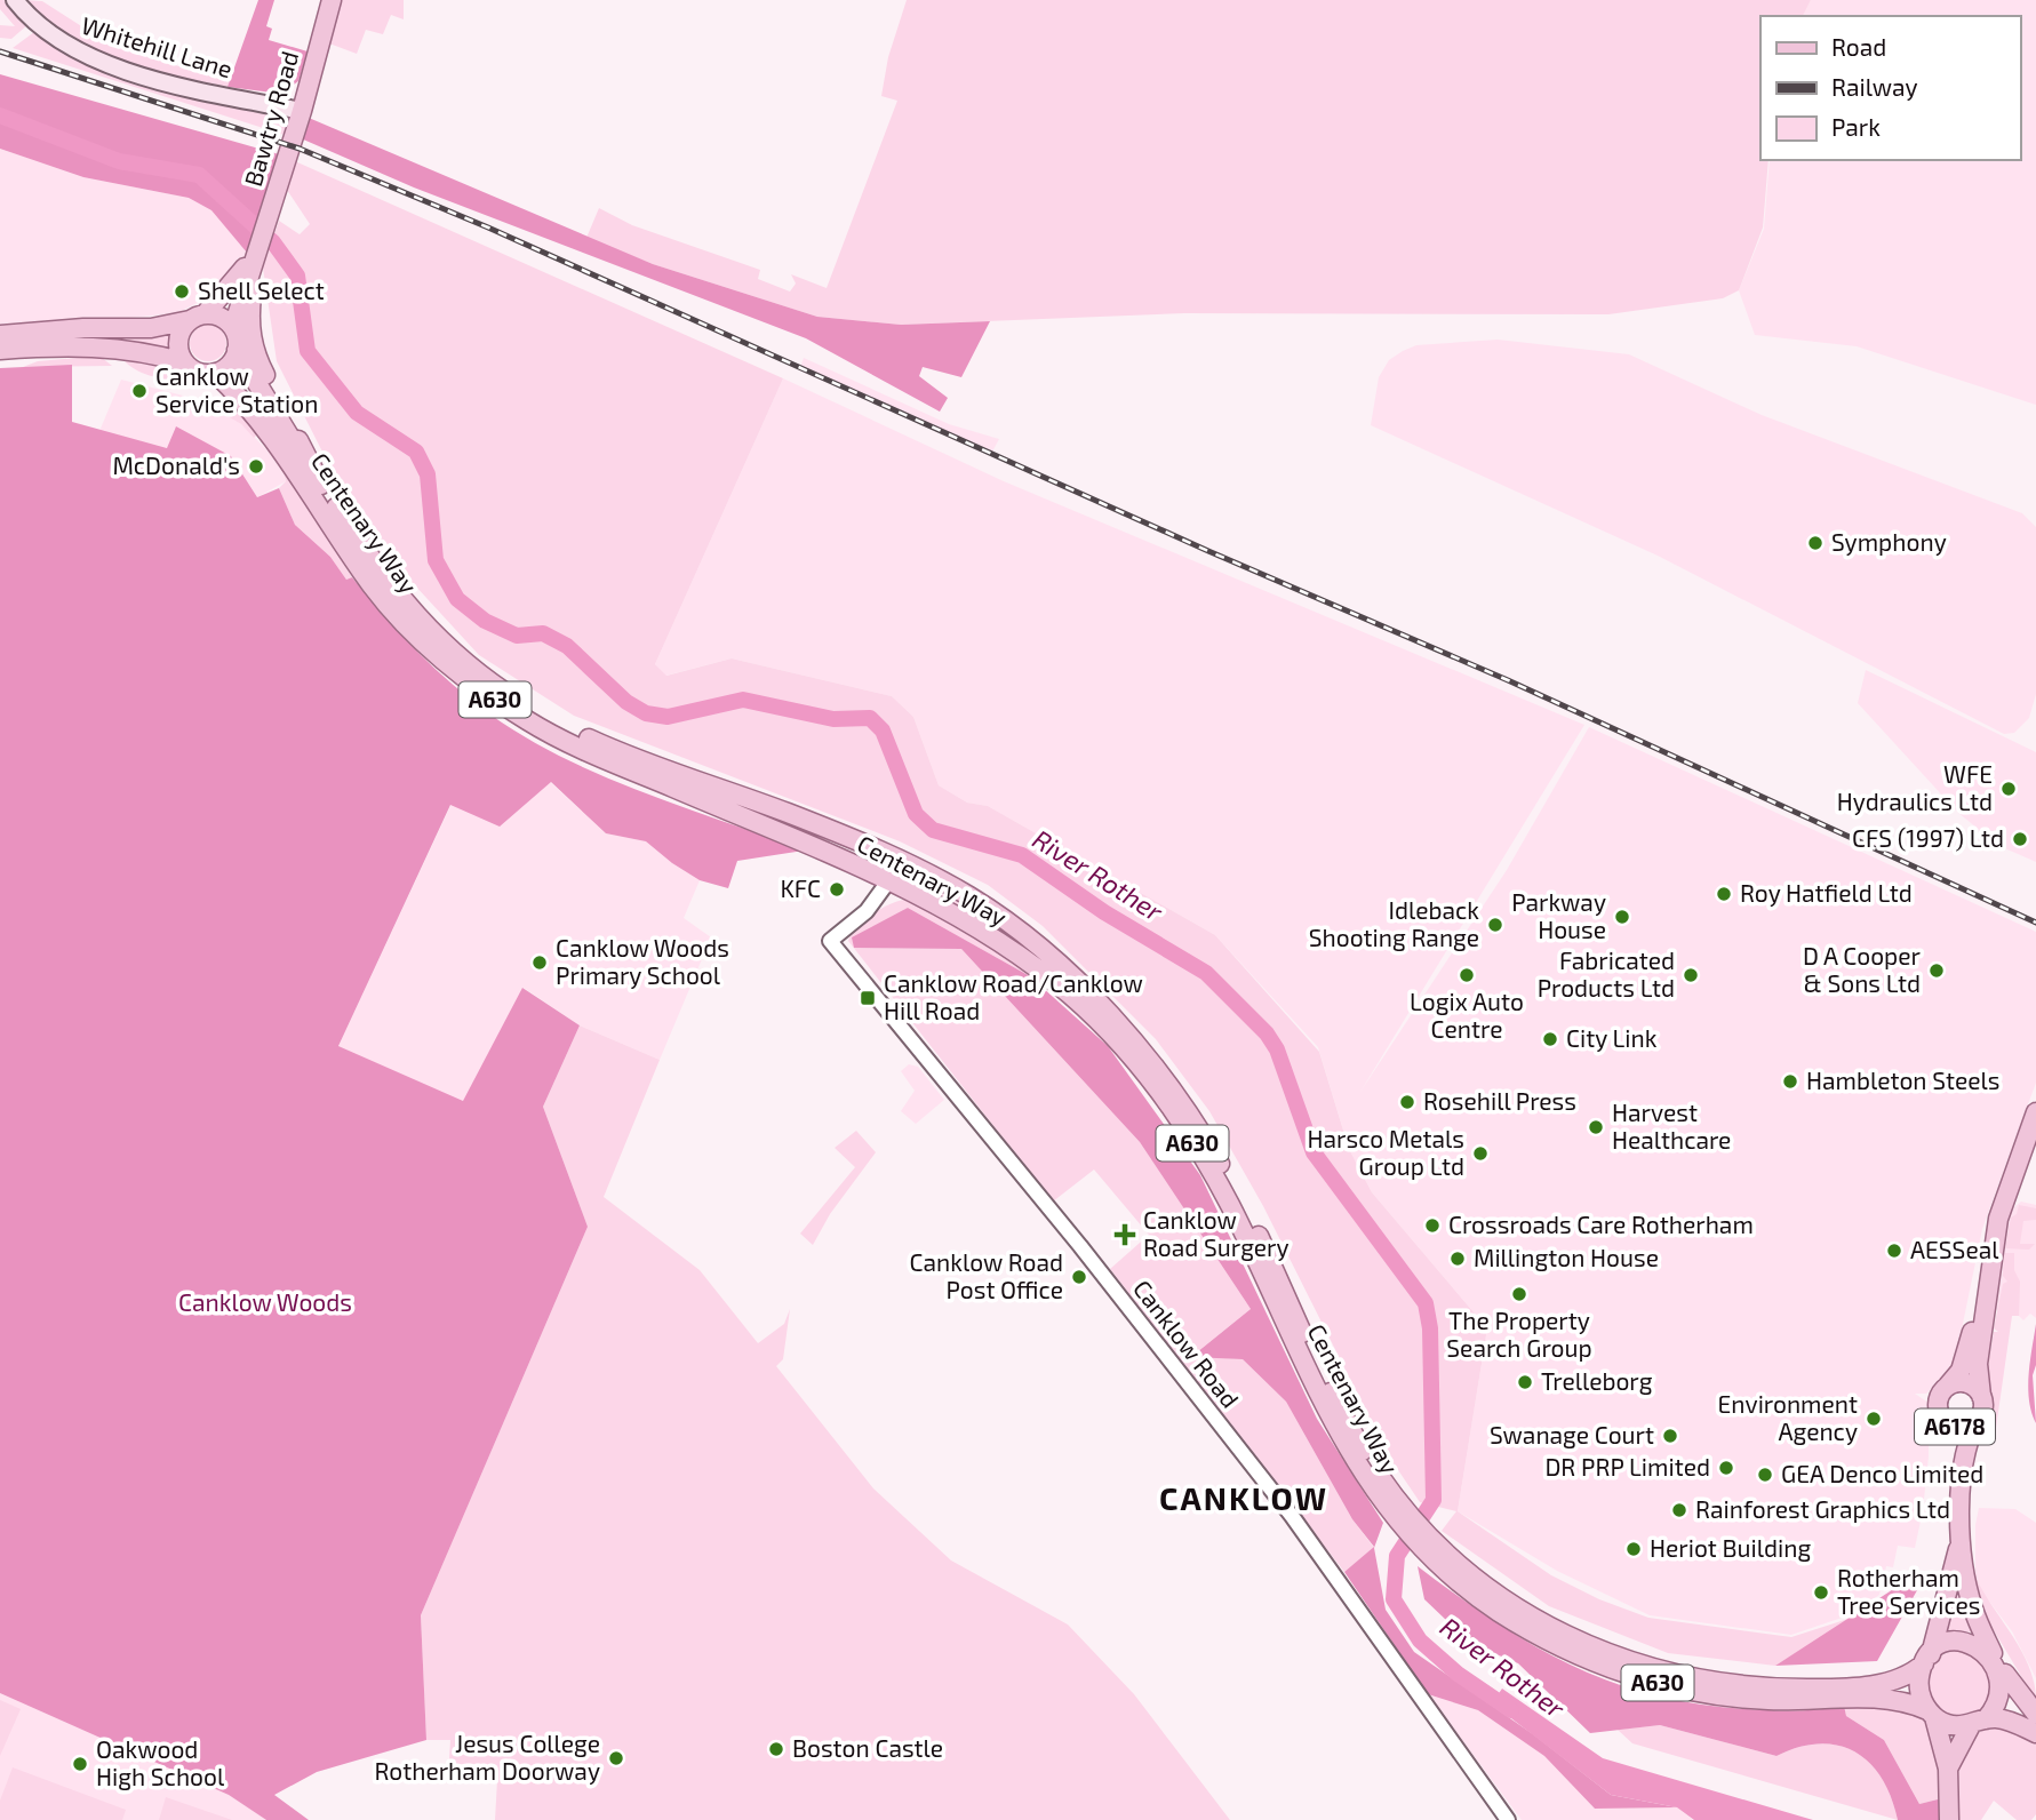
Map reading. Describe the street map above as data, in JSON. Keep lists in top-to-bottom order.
{
  "streets": {
    "main road": [
      "Whitehill Lane",
      "Bawtry Road",
      "Centenary Way",
      "A630",
      "A6178"
    ],
    "street": ["Canklow Road"]
  },
  "crossings": [
    ["Whitehill Lane", "Bawtry Road"],
    ["Bawtry Road", "Centenary Way"],
    ["Bawtry Road", "A630"],
    ["Centenary Way", "A630"],
    ["Centenary Way", "Canklow Road"],
    ["Centenary Way", "A6178"],
    ["A630", "A6178"]
  ],
  "districts": ["CANKLOW"],
  "water": ["River Rother"],
  "parks": ["Canklow Woods"],
  "places": {
    "other": [
      "Shell Select",
      "Canklow Service Station",
      "McDonald's",
      "Symphony",
      "WFE Hydraulics Ltd",
      "CFS (1997) Ltd",
      "KFC",
      "Roy Hatfield Ltd",
      "Parkway House",
      "Idleback Shooting Range",
      "Canklow Woods Primary School",
      "D A Cooper & Sons Ltd",
      "Logix Auto Centre",
      "Fabricated Products Ltd",
      "City Link",
      "Hambleton Steels",
      "Rosehill Press",
      "Harvest Healthcare",
      "Harsco Metals Group Ltd",
      "Crossroads Care Rotherham",
      "AESSeal",
      "Millington House",
      "Canklow Road Post Office",
      "The Property Search Group",
      "Trelleborg",
      "Environment Agency",
      "Swanage Court",
      "DR PRP Limited",
      "GEA Denco Limited",
      "Rainforest Graphics Ltd",
      "Heriot Building",
      "Rotherham Tree Services",
      "Boston Castle",
      "Jesus College Rotherham Doorway",
      "Oakwood High School"
    ],
    "transit": ["Canklow Road/Canklow Hill Road"],
    "health": ["Canklow Road Surgery"]
  },
  "legend": ["Road", "Railway", "Park"]
}
